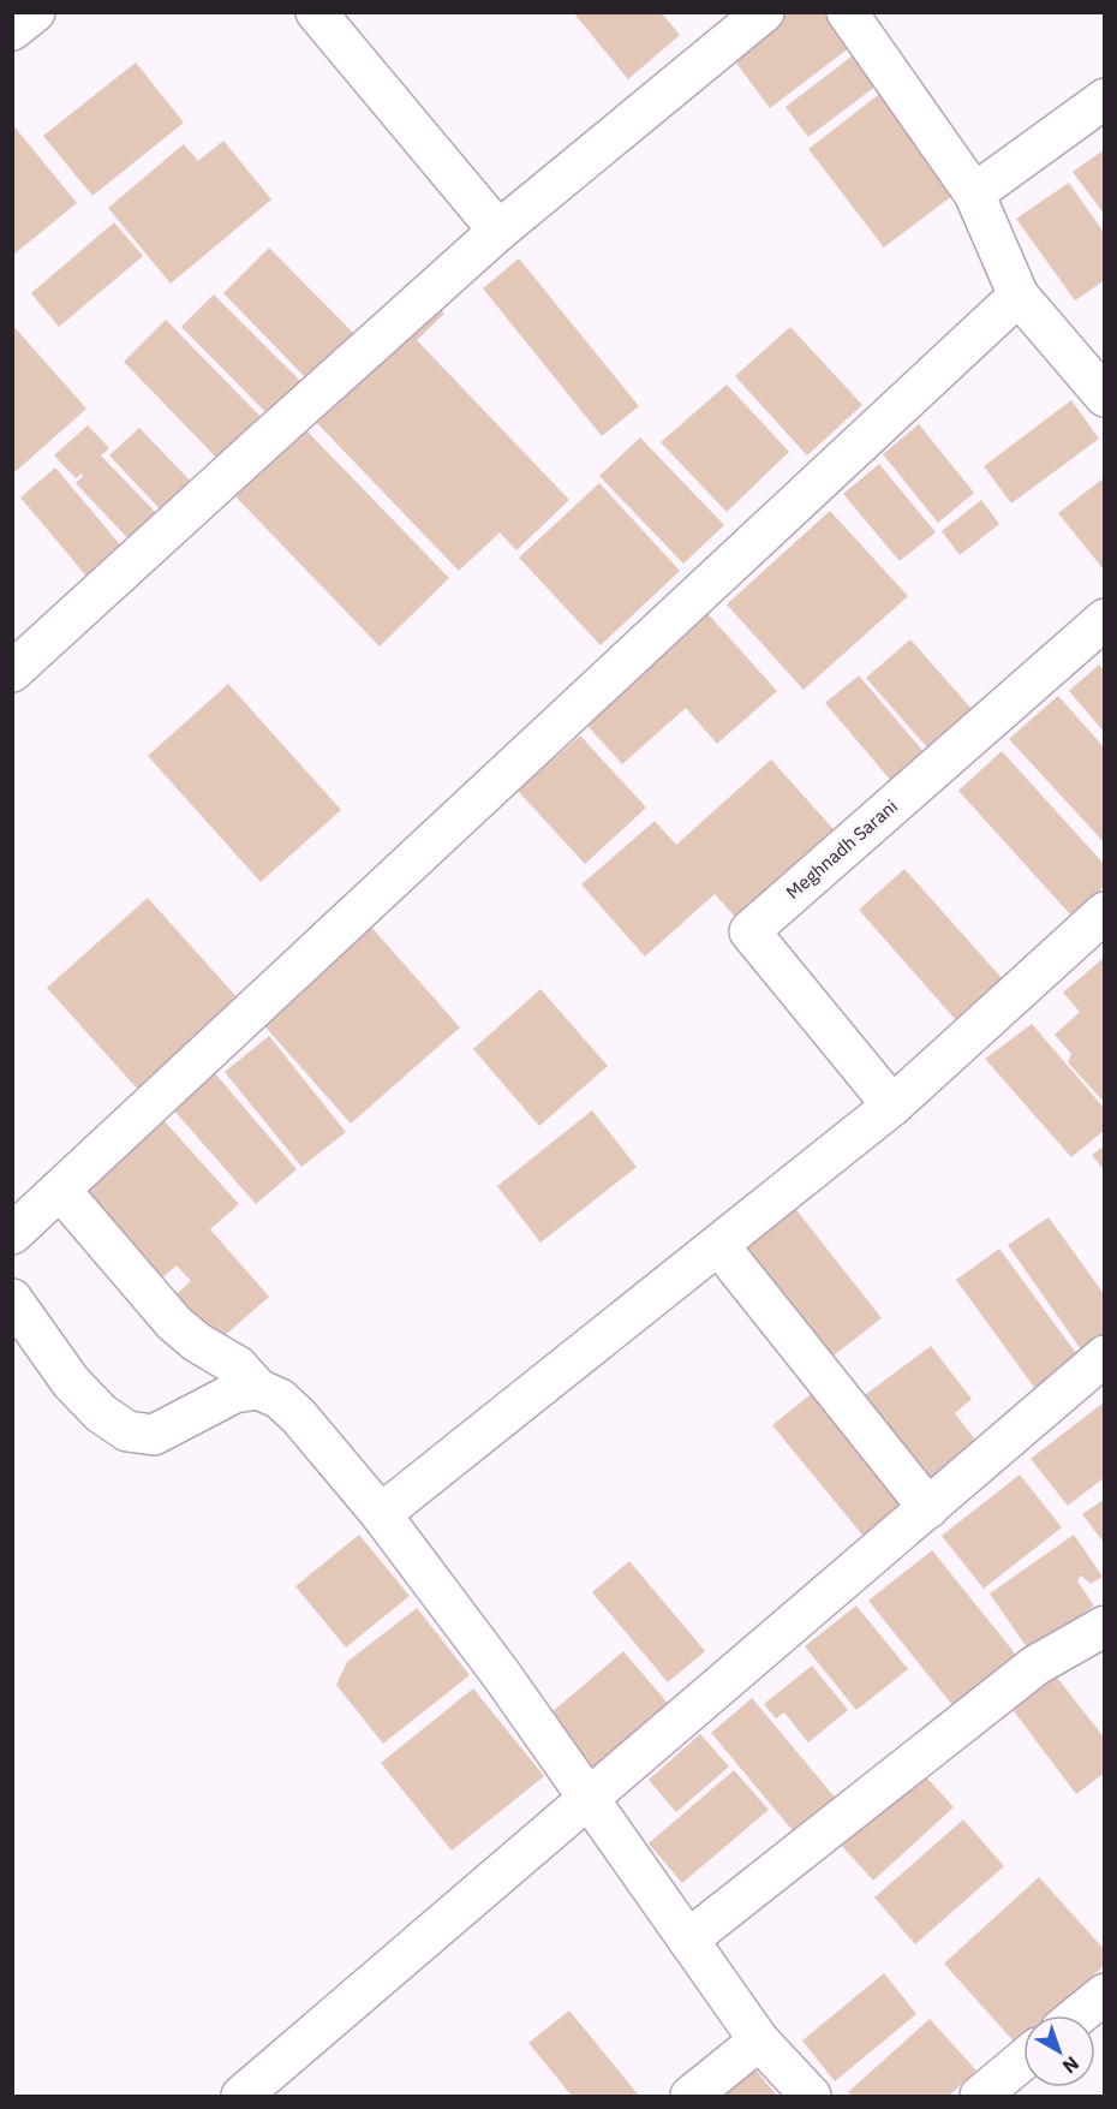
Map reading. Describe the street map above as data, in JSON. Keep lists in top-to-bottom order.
{
  "streets": {
    "street": ["Meghnadh Sarani"]
  },
  "north": "bottom right"
}
